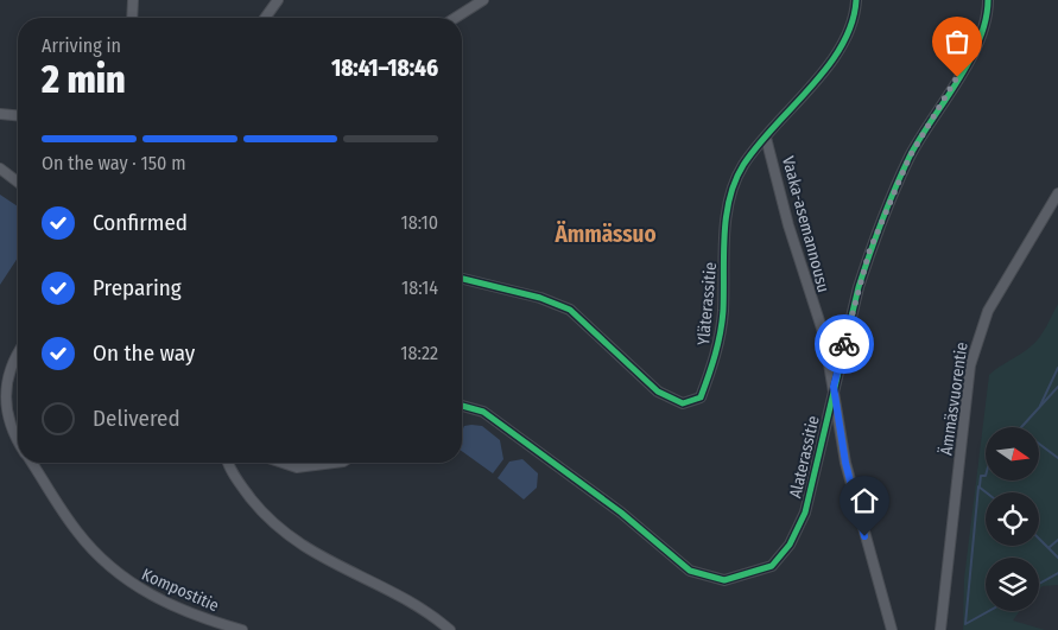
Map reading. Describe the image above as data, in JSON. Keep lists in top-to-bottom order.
{
  "streets": {
    "street": [
      "Vaaka-asemannousu",
      "Yläterassitie",
      "Ämmäsvuorentie",
      "Alaterassitie",
      "Kompostitie"
    ]
  },
  "crossings": [
    ["Vaaka-asemannousu", "Yläterassitie"],
    ["Vaaka-asemannousu", "Alaterassitie"]
  ],
  "districts": ["Ämmässuo"],
  "north": "right",
  "page": {
    "heading": ["2 min", "Arriving in", "18:41–18:46"],
    "bar": "On the way · 150 m",
    "list": [
      ["Confirmed", "18:10"],
      ["Preparing", "18:14"],
      ["On the way", "18:22"],
      "Delivered"
    ]
  }
}
